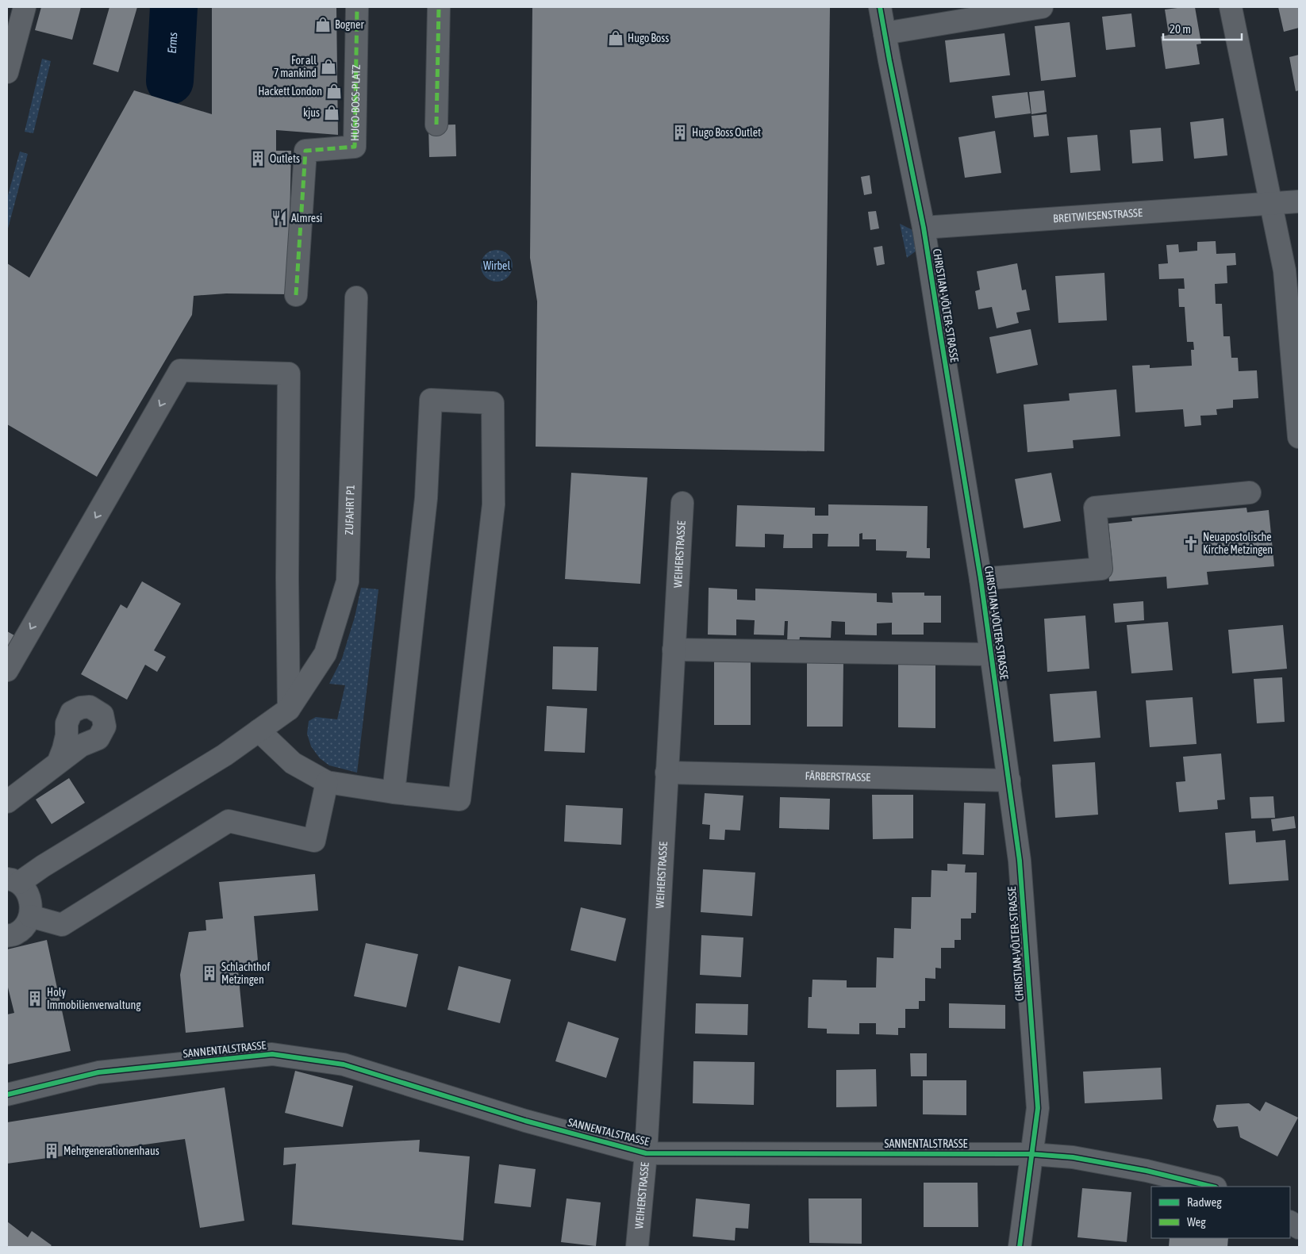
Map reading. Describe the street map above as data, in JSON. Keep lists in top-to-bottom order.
{
  "streets": {
    "street": [
      "HUGO-BOSS-PLATZ",
      "BREITWIESENSTRASSE",
      "CHRISTIAN-VÖLTER-STRASSE",
      "ZUFAHRT P1",
      "WEIHERSTRASSE",
      "FÄRBERSTRASSE",
      "SANNENTALSTRASSE"
    ]
  },
  "crossings": [
    ["BREITWIESENSTRASSE", "CHRISTIAN-VÖLTER-STRASSE"],
    ["CHRISTIAN-VÖLTER-STRASSE", "FÄRBERSTRASSE"],
    ["CHRISTIAN-VÖLTER-STRASSE", "SANNENTALSTRASSE"],
    ["WEIHERSTRASSE", "FÄRBERSTRASSE"],
    ["WEIHERSTRASSE", "SANNENTALSTRASSE"]
  ],
  "water": ["Erms"],
  "parks": ["Wirbel"],
  "places": {
    "shop": [
      "Bogner",
      "Hugo Boss",
      "For all 7 mankind",
      "Hackett London",
      "kjus"
    ],
    "building": [
      "Hugo Boss Outlet",
      "Outlets",
      "Schlachthof Metzingen",
      "Holy Immobilienverwaltung",
      "Mehrgenerationenhaus"
    ],
    "restaurant": ["Almresi"],
    "church": ["Neuapostolische Kirche Metzingen"]
  },
  "legend": ["Radweg", "Weg"],
  "scale_bar": "20 m"
}
